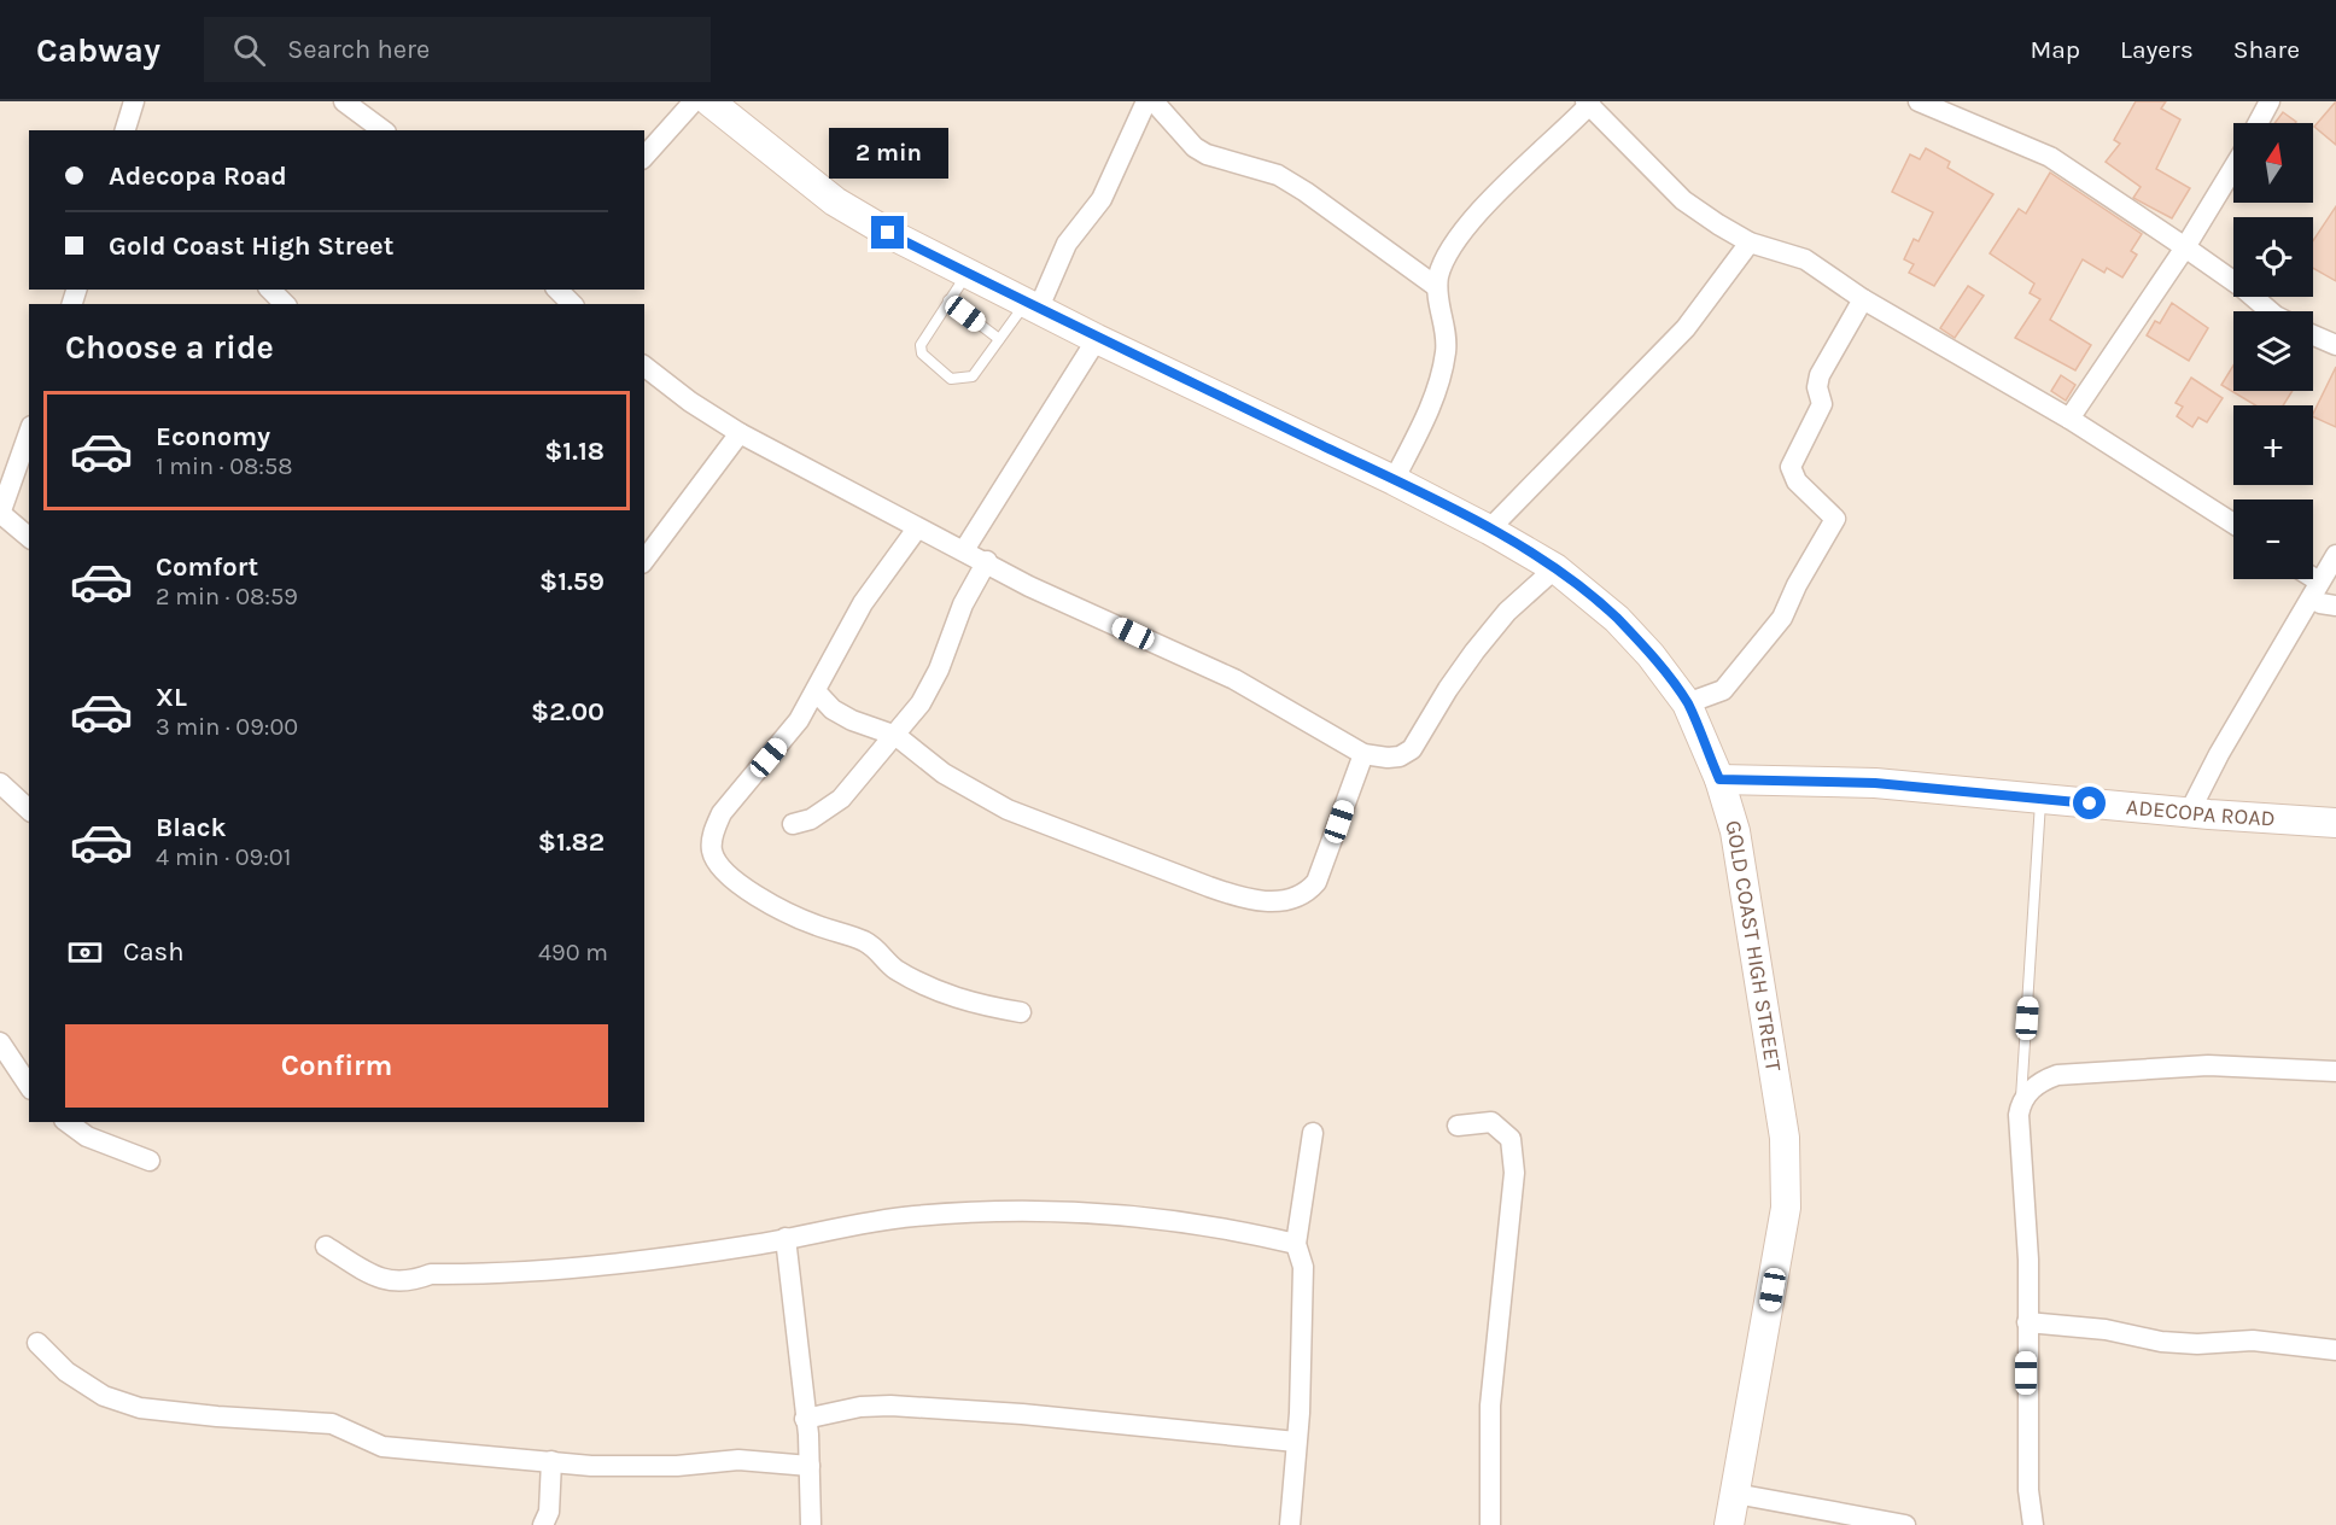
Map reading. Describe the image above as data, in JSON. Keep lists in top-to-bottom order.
{
  "streets": {
    "street": ["ADECOPA ROAD", "GOLD COAST HIGH STREET"]
  },
  "crossings": [
    ["ADECOPA ROAD", "GOLD COAST HIGH STREET"]
  ],
  "north": "top",
  "page": {
    "header": "Cabway",
    "search": "Search here",
    "nav": ["Map", "Layers", "Share"],
    "map_buttons": ["+", "−"],
    "bubble": "2 min",
    "banner": ["Adecopa Road", "Gold Coast High Street"],
    "heading": "Choose a ride",
    "list": [
      {
        "name": "Economy",
        "note": "1 min · 08:58",
        "value": "$1.18"
      },
      {
        "name": "Comfort",
        "note": "2 min · 08:59",
        "value": "$1.59"
      },
      {
        "name": "XL",
        "note": "3 min · 09:00",
        "value": "$2.00"
      },
      {
        "name": "Black",
        "note": "4 min · 09:01",
        "value": "$1.82"
      }
    ],
    "pay": ["Cash", "490 m"],
    "buttons": "Confirm"
  }
}
